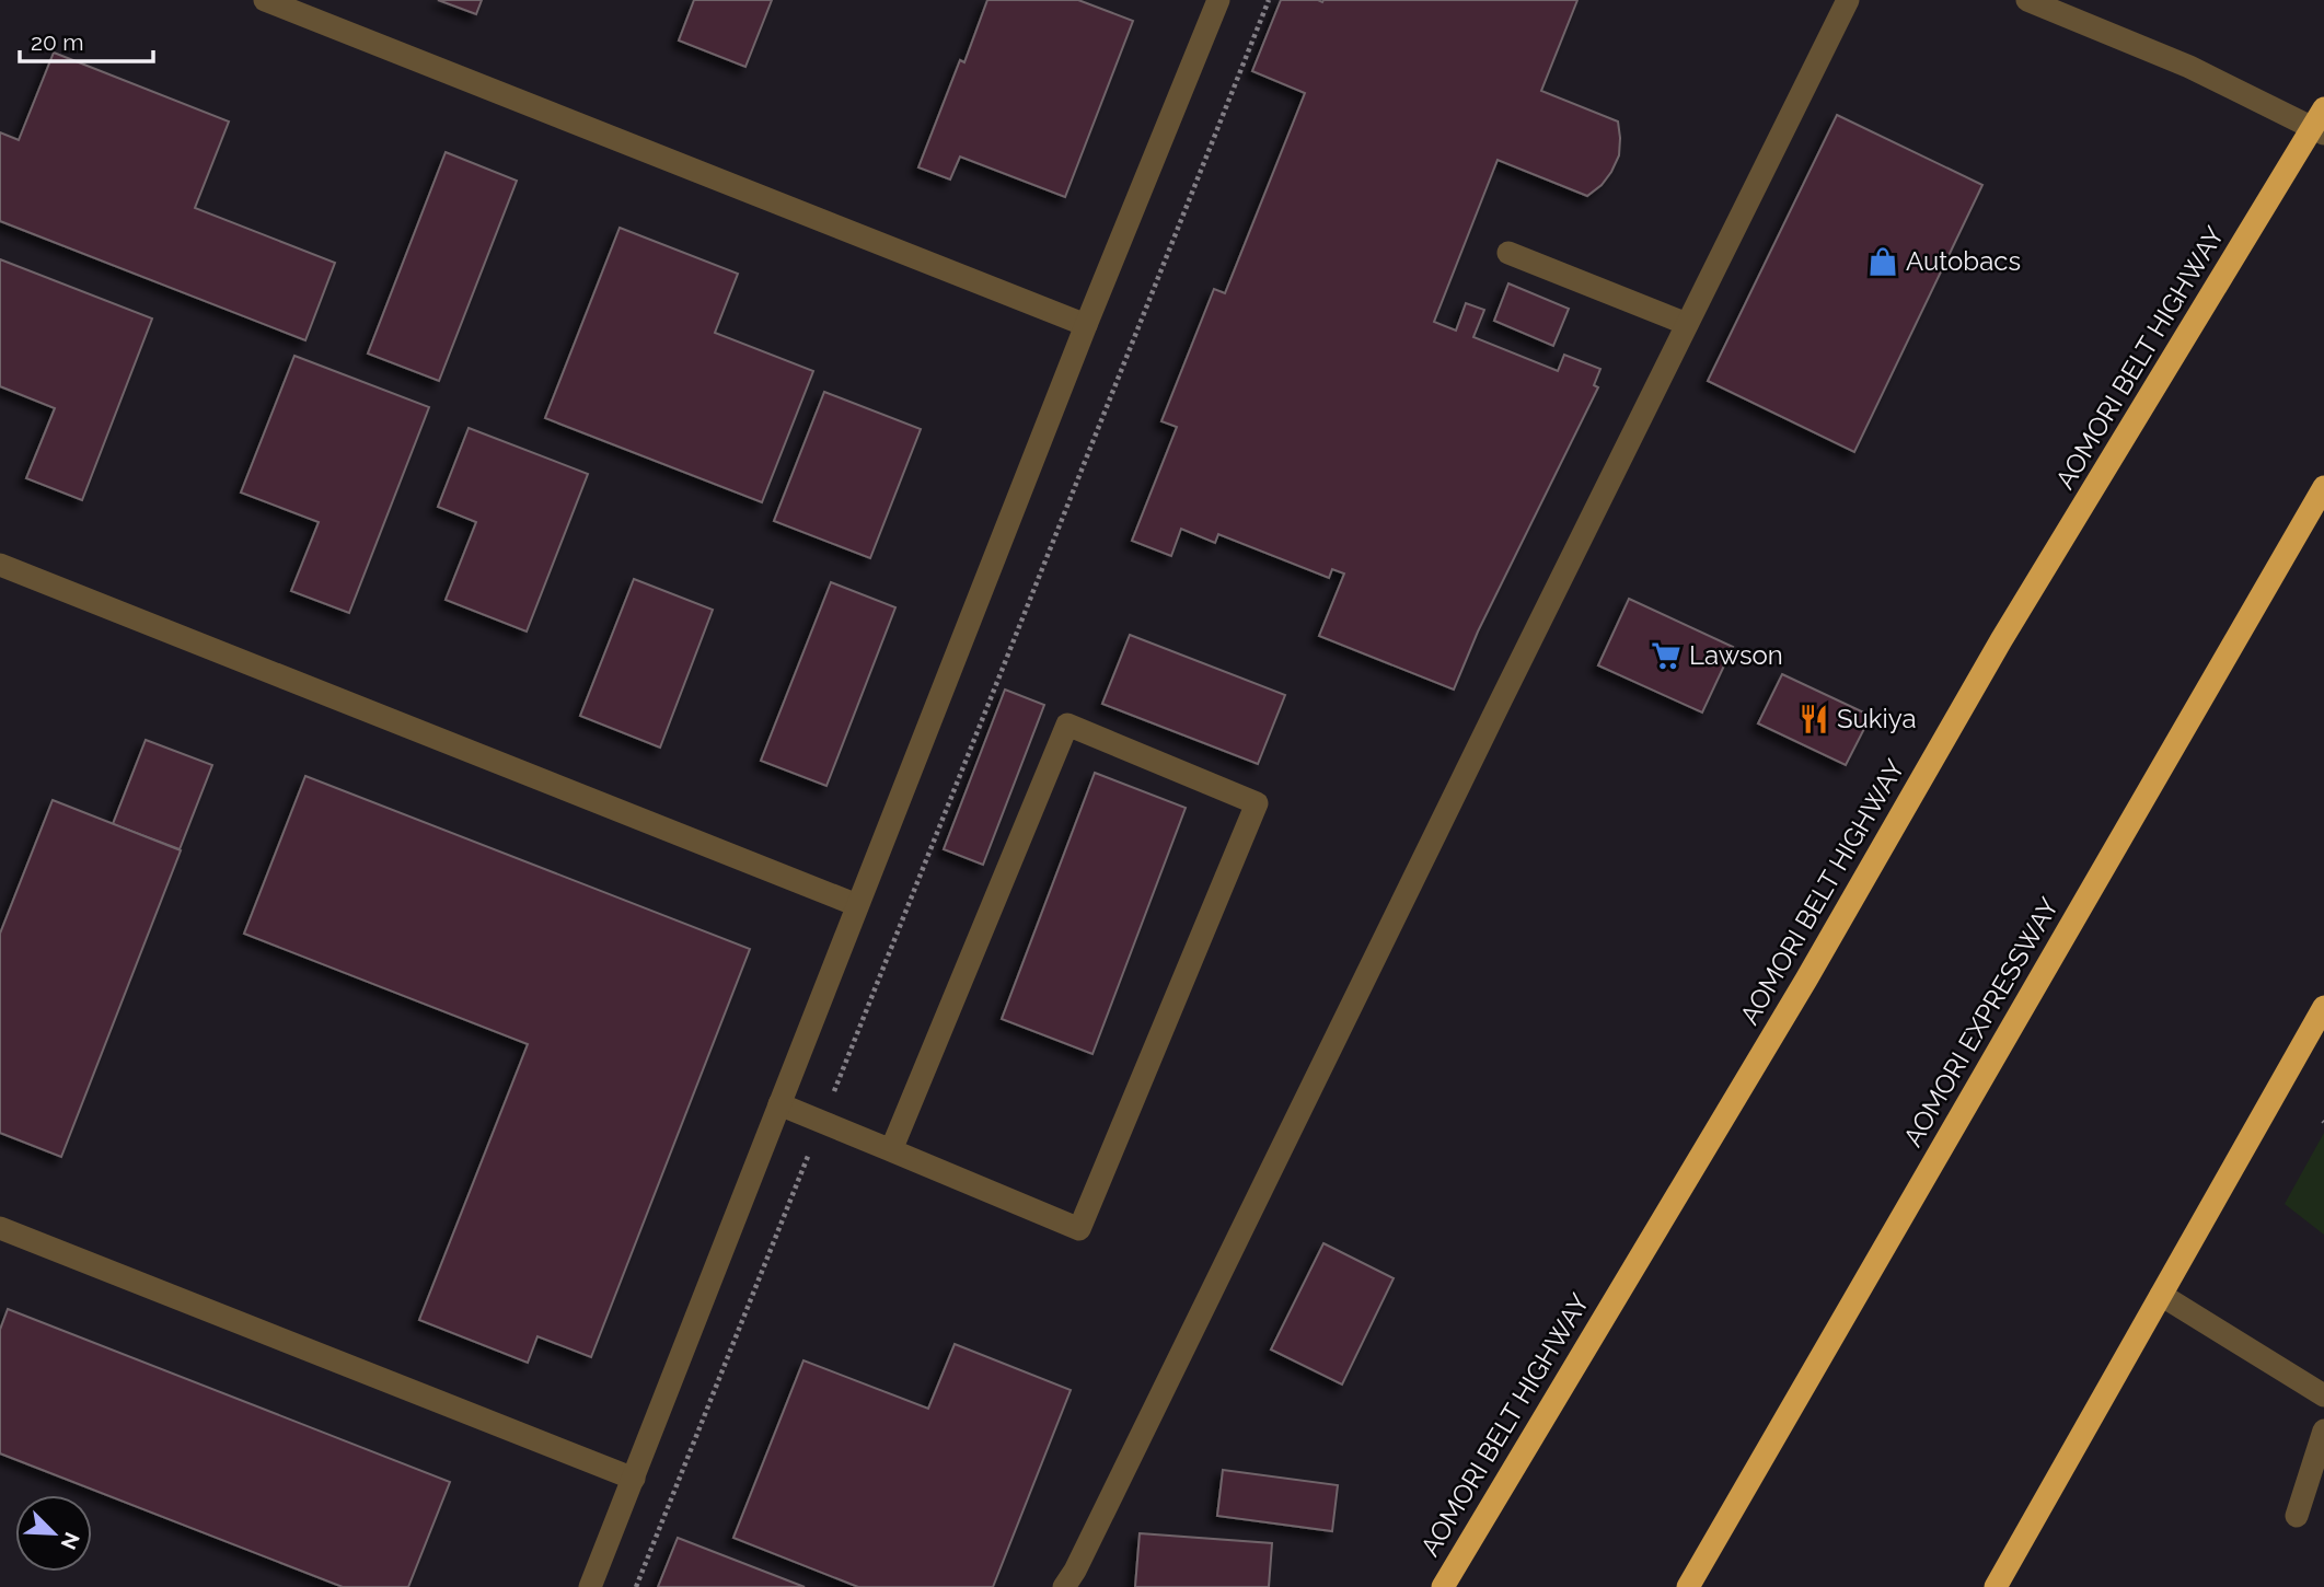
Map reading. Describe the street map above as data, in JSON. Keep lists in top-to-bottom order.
{
  "streets": {
    "highway": ["AOMORI BELT HIGHWAY", "AOMORI EXPRESSWAY"]
  },
  "places": {
    "shop": ["Autobacs"],
    "supermarket": ["Lawson"],
    "restaurant": ["Sukiya"]
  },
  "scale_bar": "20 m",
  "north": "bottom right"
}
